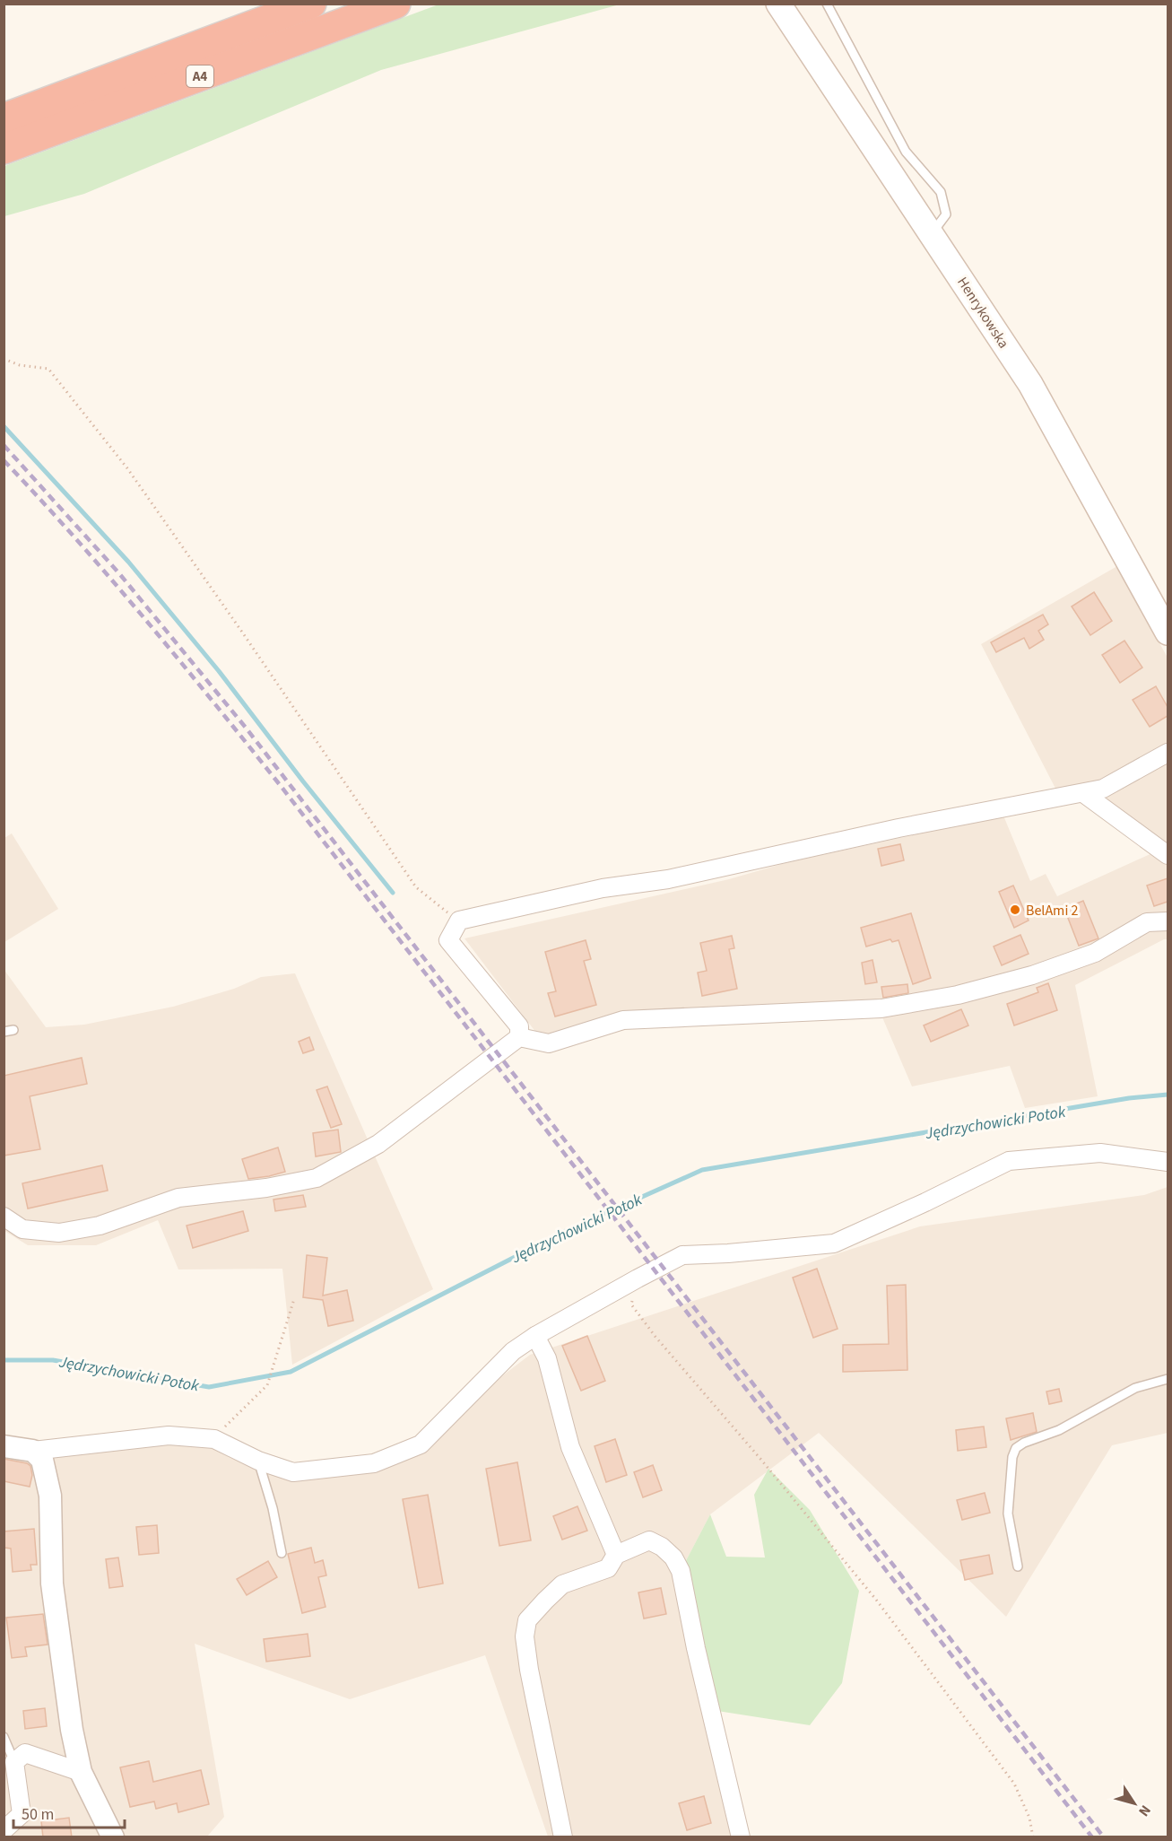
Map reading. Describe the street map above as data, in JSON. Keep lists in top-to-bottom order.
{
  "streets": {
    "highway": ["A4"],
    "main road": ["Henrykowska"]
  },
  "water": ["Jędrzychowicki Potok"],
  "places": ["BelAmi 2"],
  "scale_bar": "50 m",
  "north": "bottom right"
}
